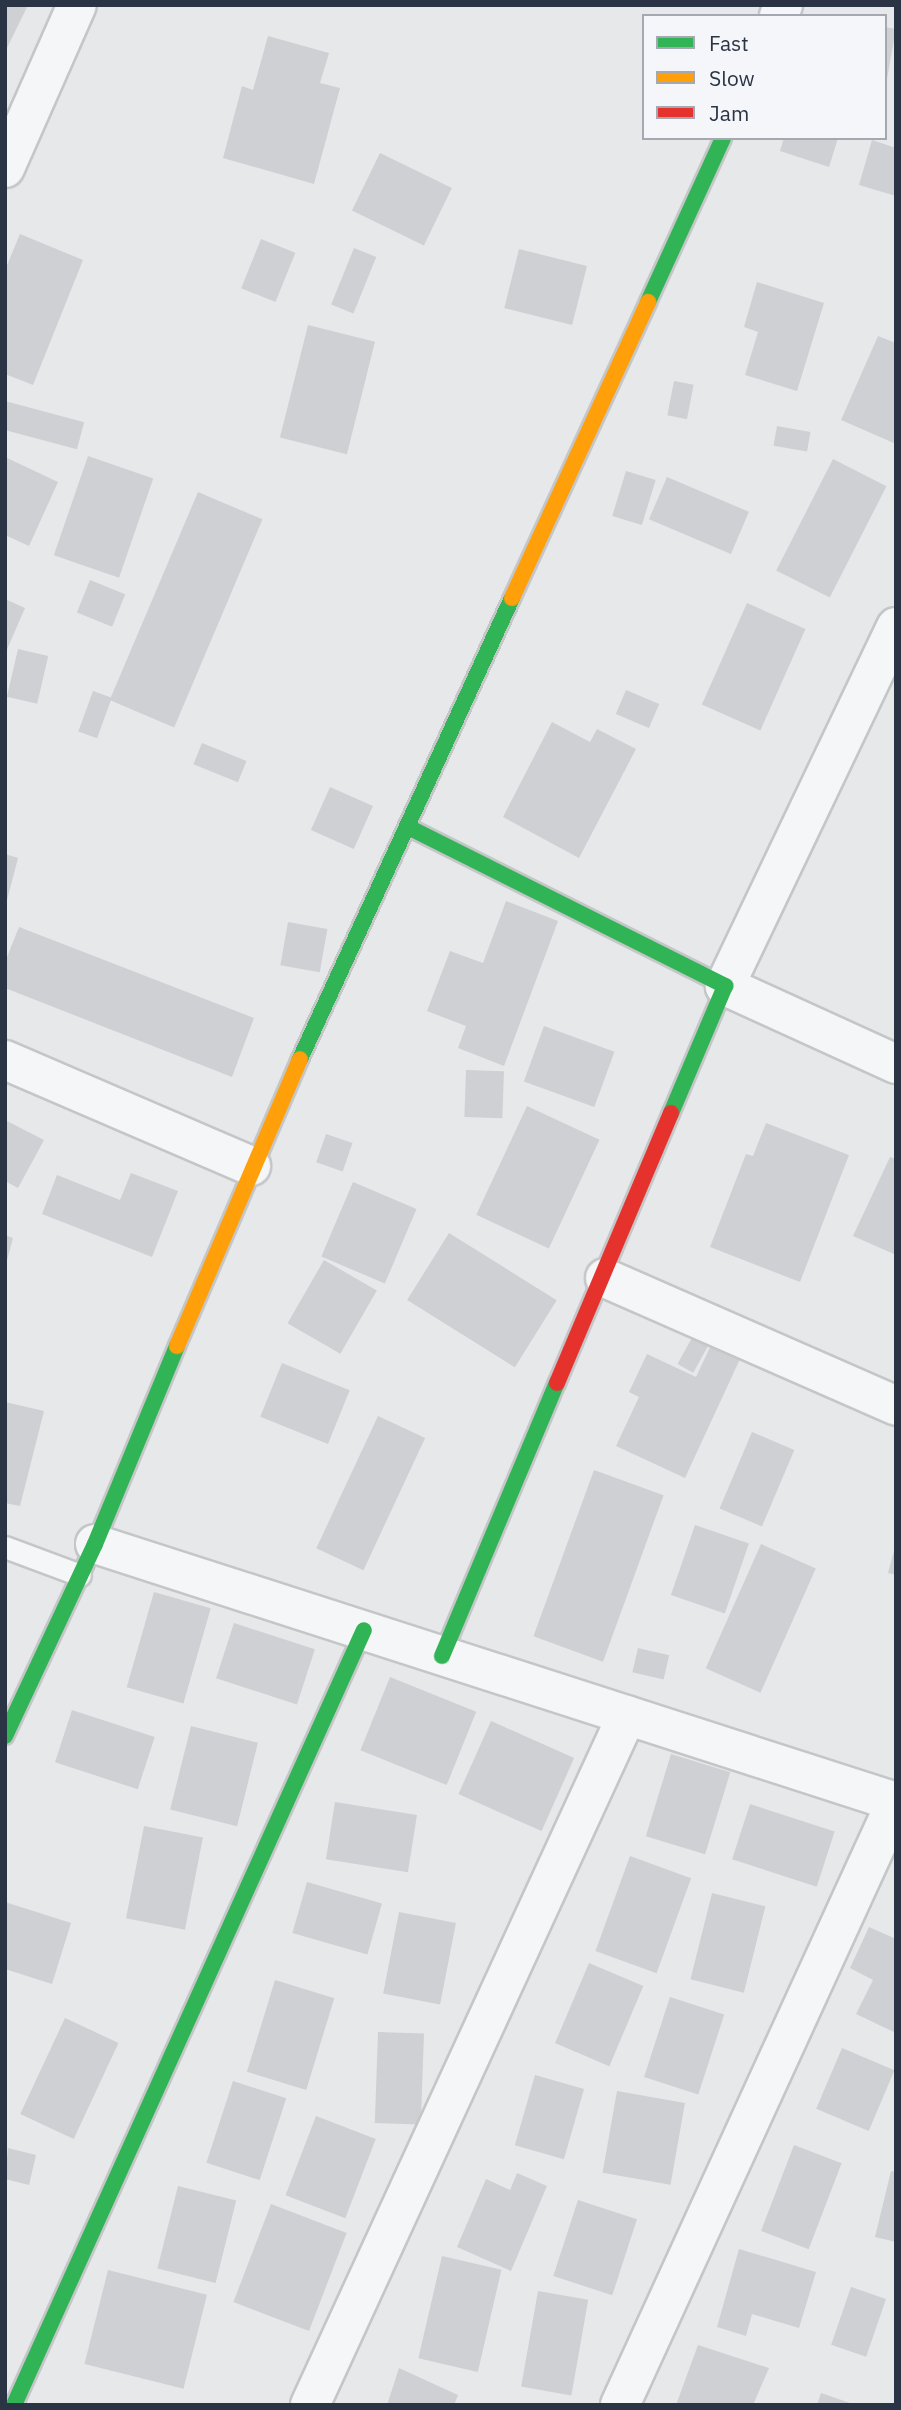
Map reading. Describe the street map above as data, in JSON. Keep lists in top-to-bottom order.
{
  "legend": ["Fast", "Slow", "Jam"]
}
